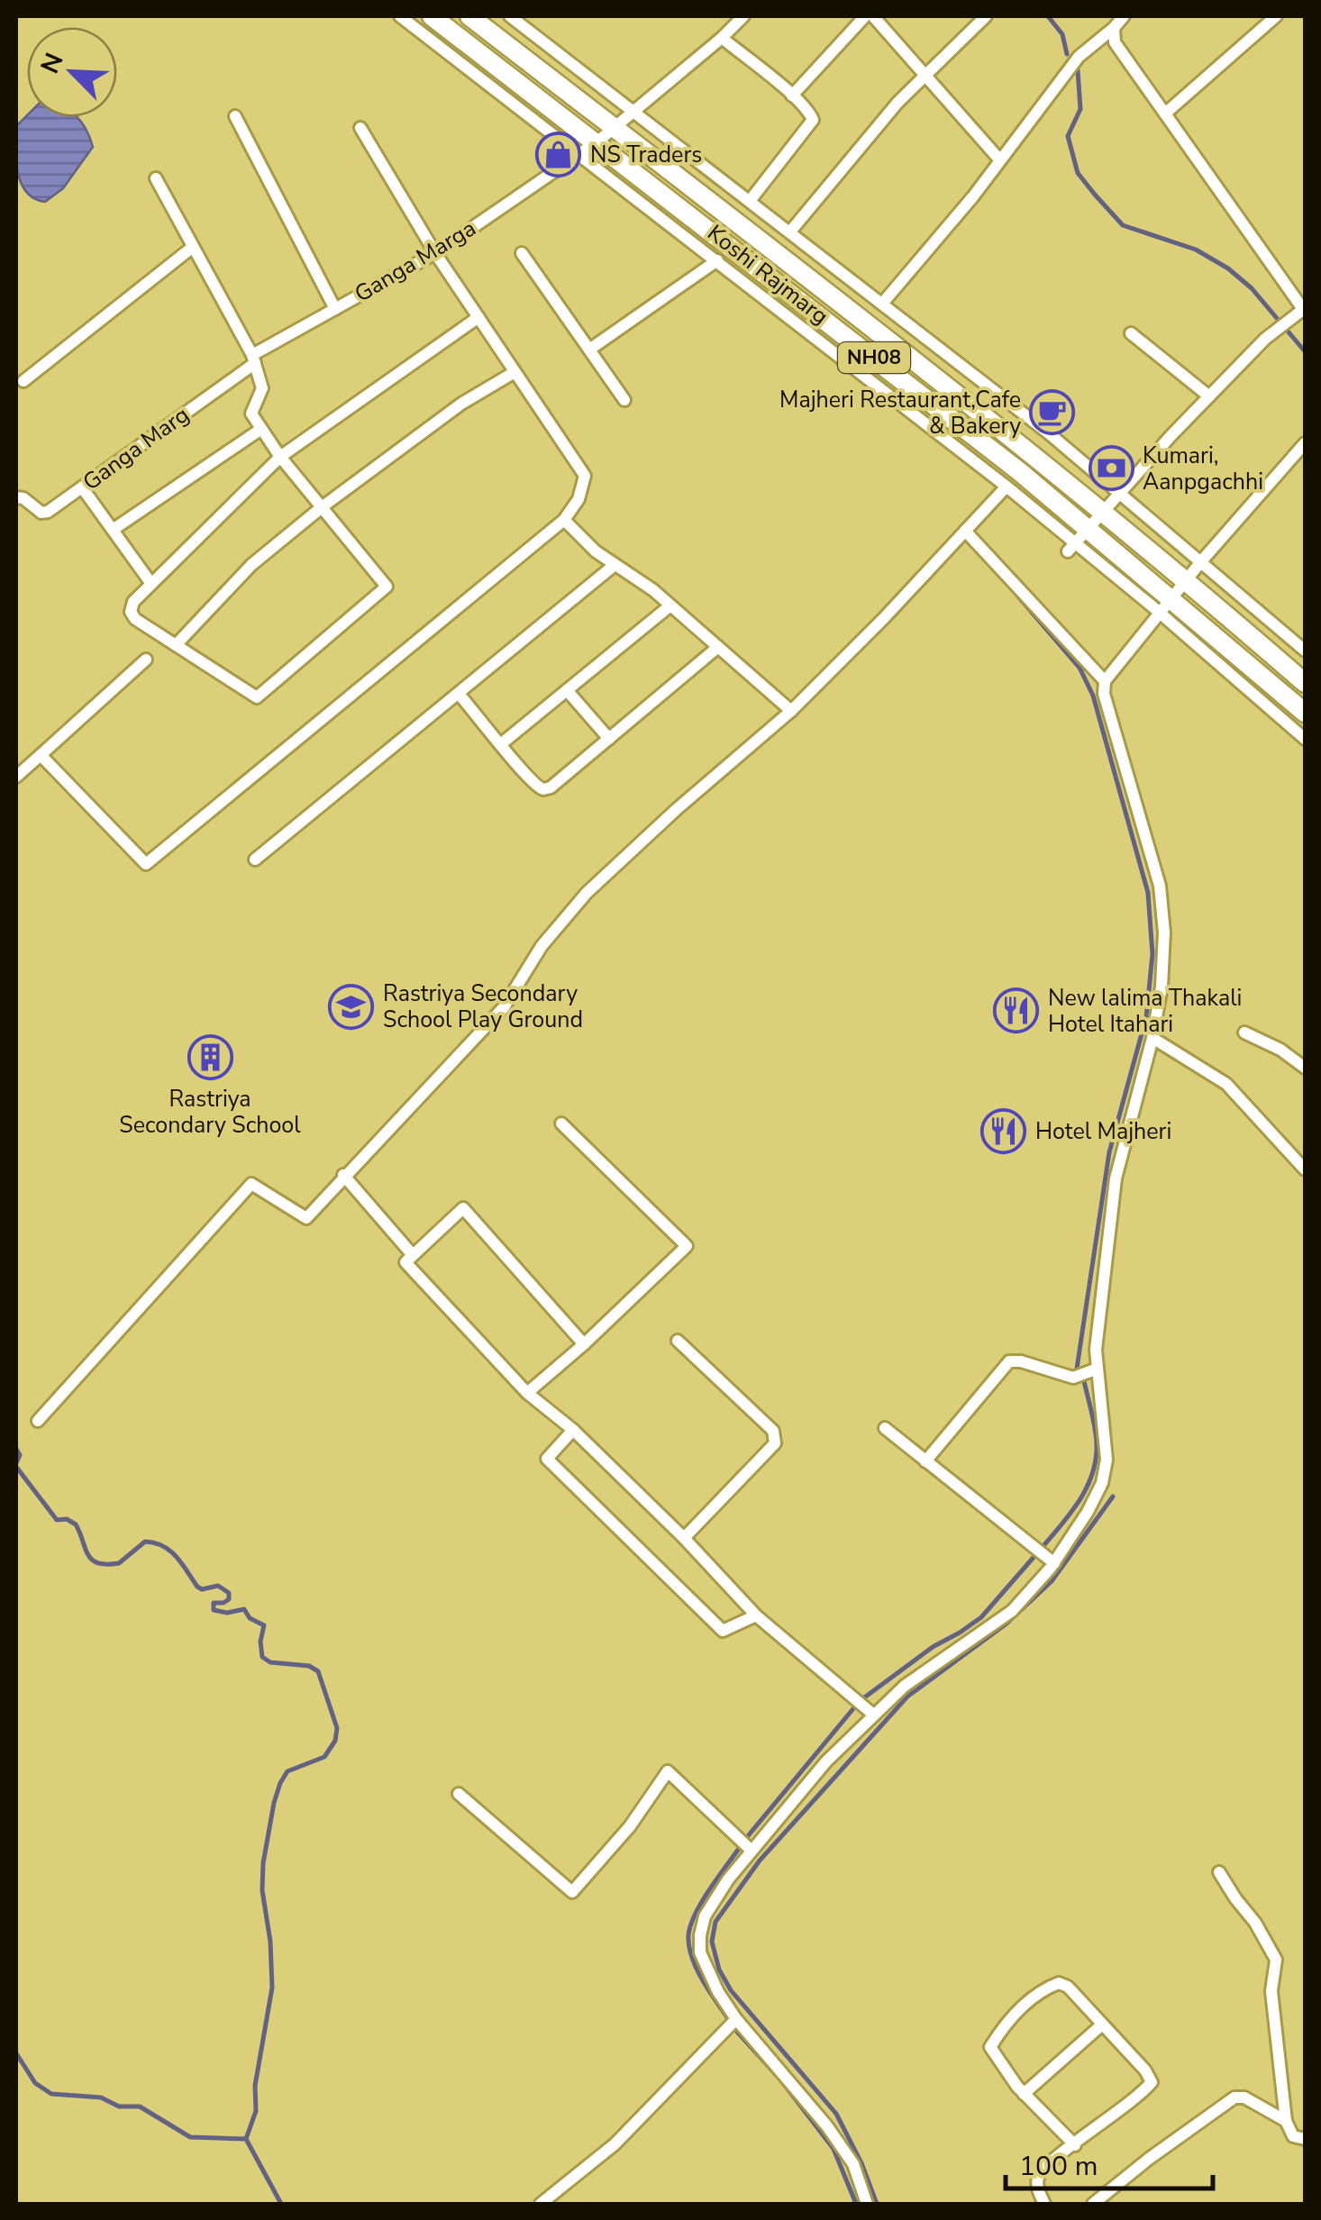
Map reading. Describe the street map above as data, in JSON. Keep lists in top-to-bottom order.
{
  "streets": {
    "main road": ["Koshi Rajmarg", "NH08"],
    "street": ["Ganga Marga", "Ganga Marg"]
  },
  "crossings": [
    ["Ganga Marga", "Koshi Rajmarg"],
    ["Ganga Marga", "Ganga Marg"]
  ],
  "places": {
    "shop": ["NS Traders"],
    "cafe": ["Majheri Restaurant,Cafe & Bakery"],
    "bank": ["Kumari, Aanpgachhi"],
    "school or university": ["Rastriya Secondary School Play Ground"],
    "restaurant": ["New lalima Thakali Hotel Itahari", "Hotel Majheri"],
    "building": ["Rastriya Secondary School"]
  },
  "scale_bar": "100 m",
  "north": "top left"
}
